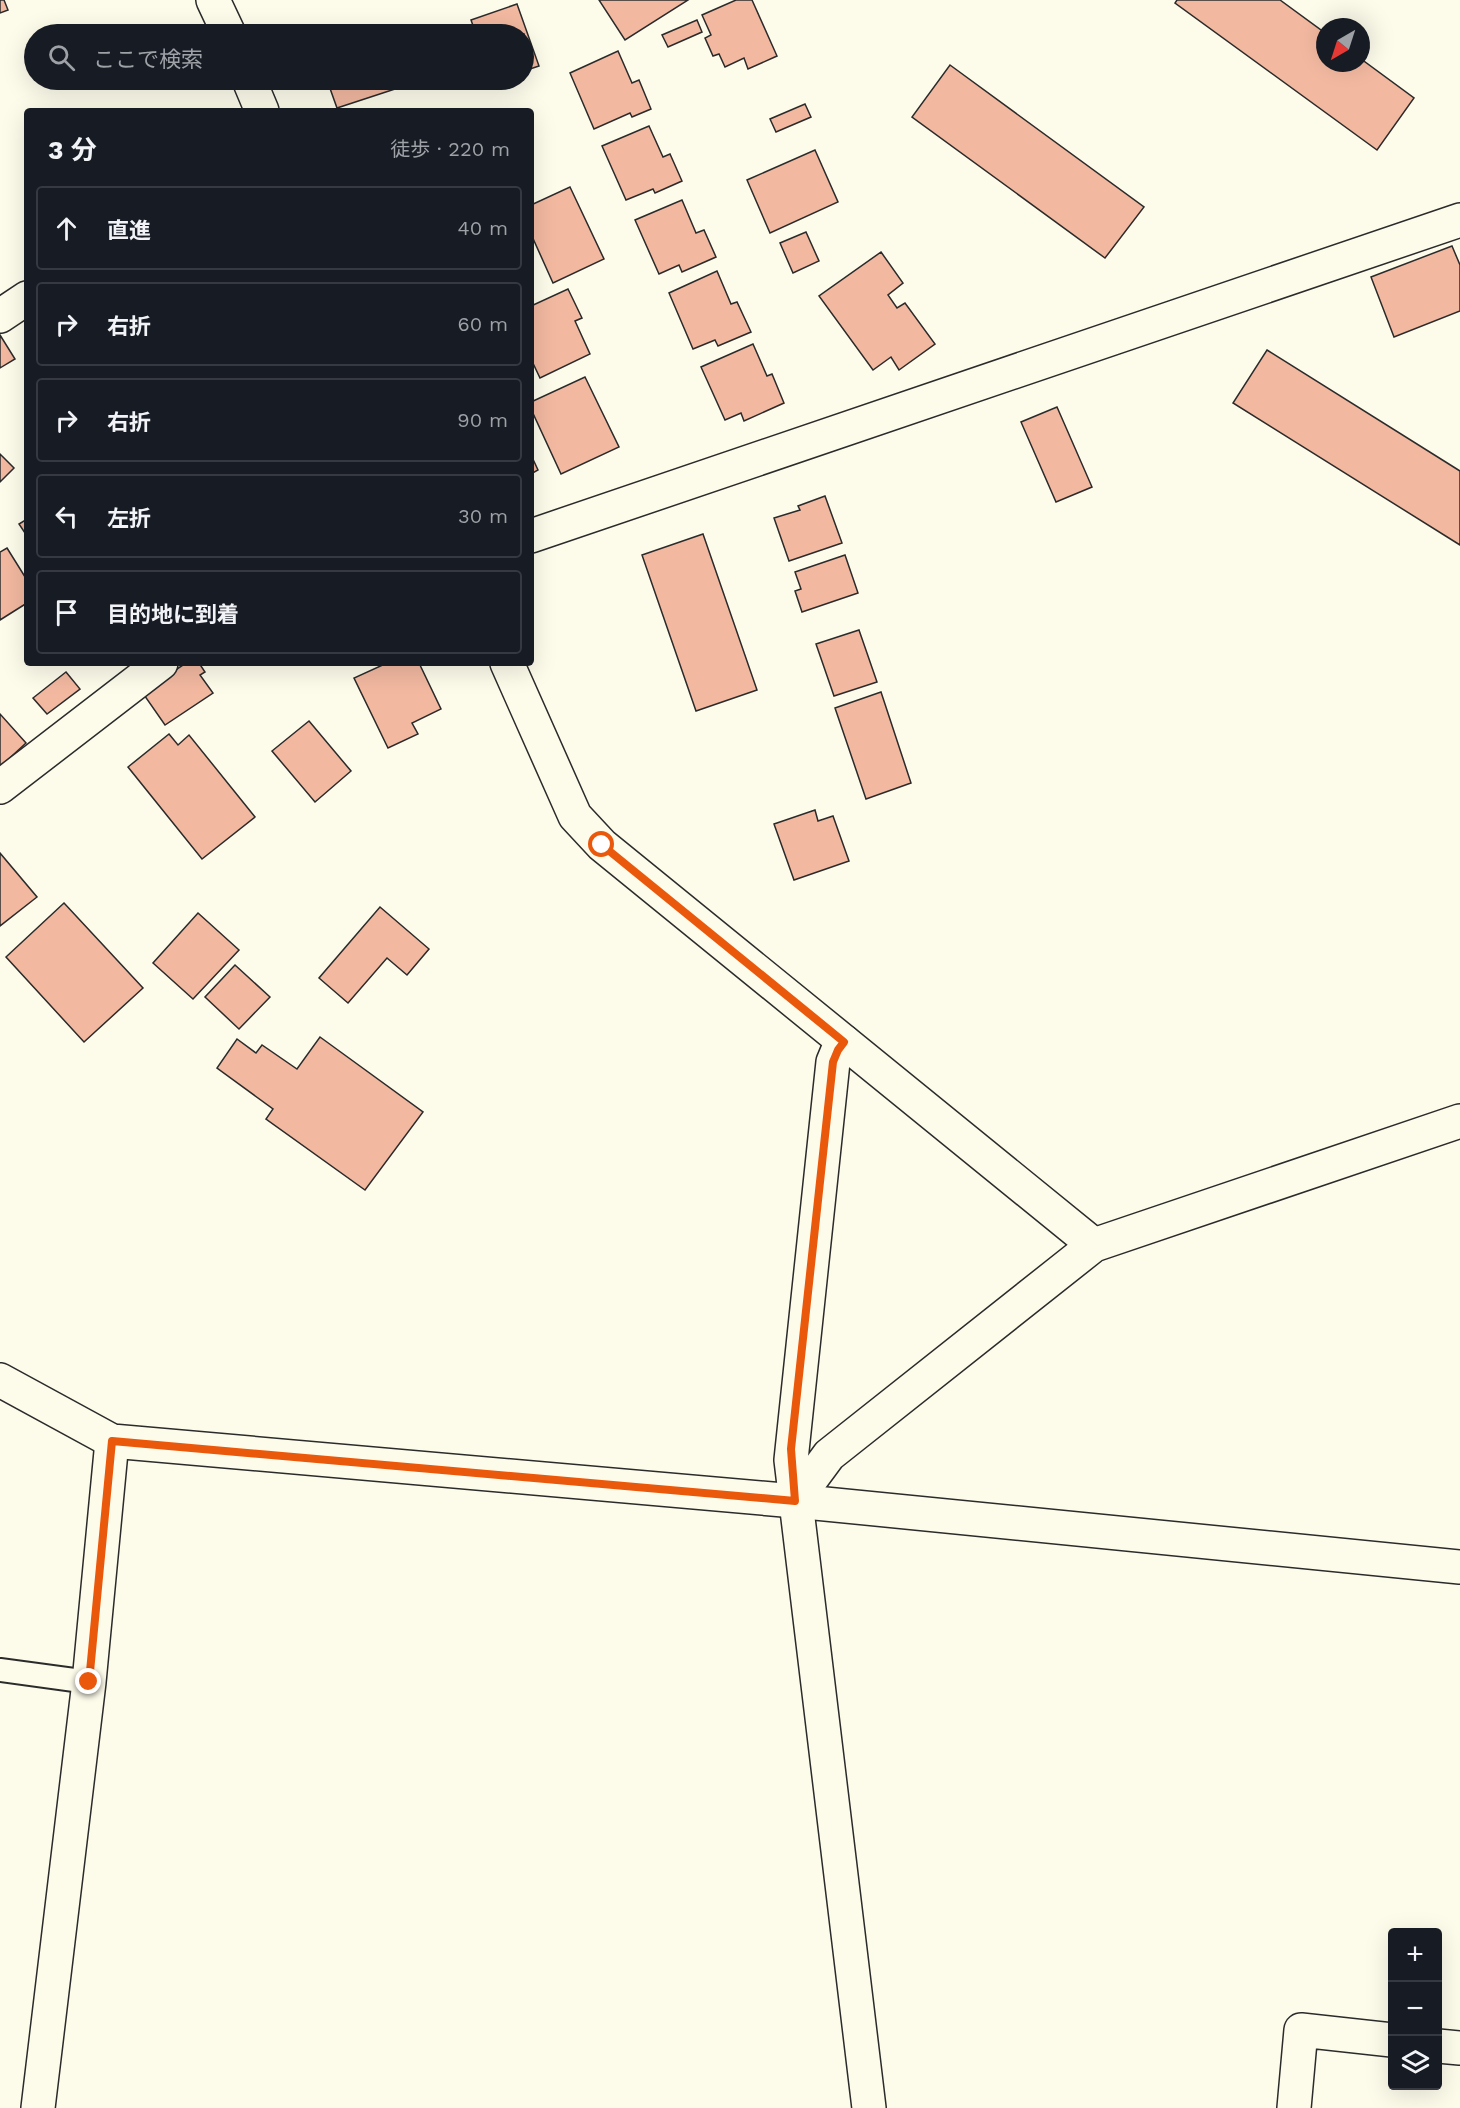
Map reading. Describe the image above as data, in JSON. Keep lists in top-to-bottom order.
{
  "north": "bottom left",
  "page": {
    "search": "ここで検索",
    "heading": ["3 分", "徒歩 · 220 m"],
    "list": [
      ["直進", "40 m"],
      ["右折", "60 m"],
      ["右折", "90 m"],
      ["左折", "30 m"],
      "目的地に到着"
    ],
    "map_buttons": ["+", "−"]
  }
}
